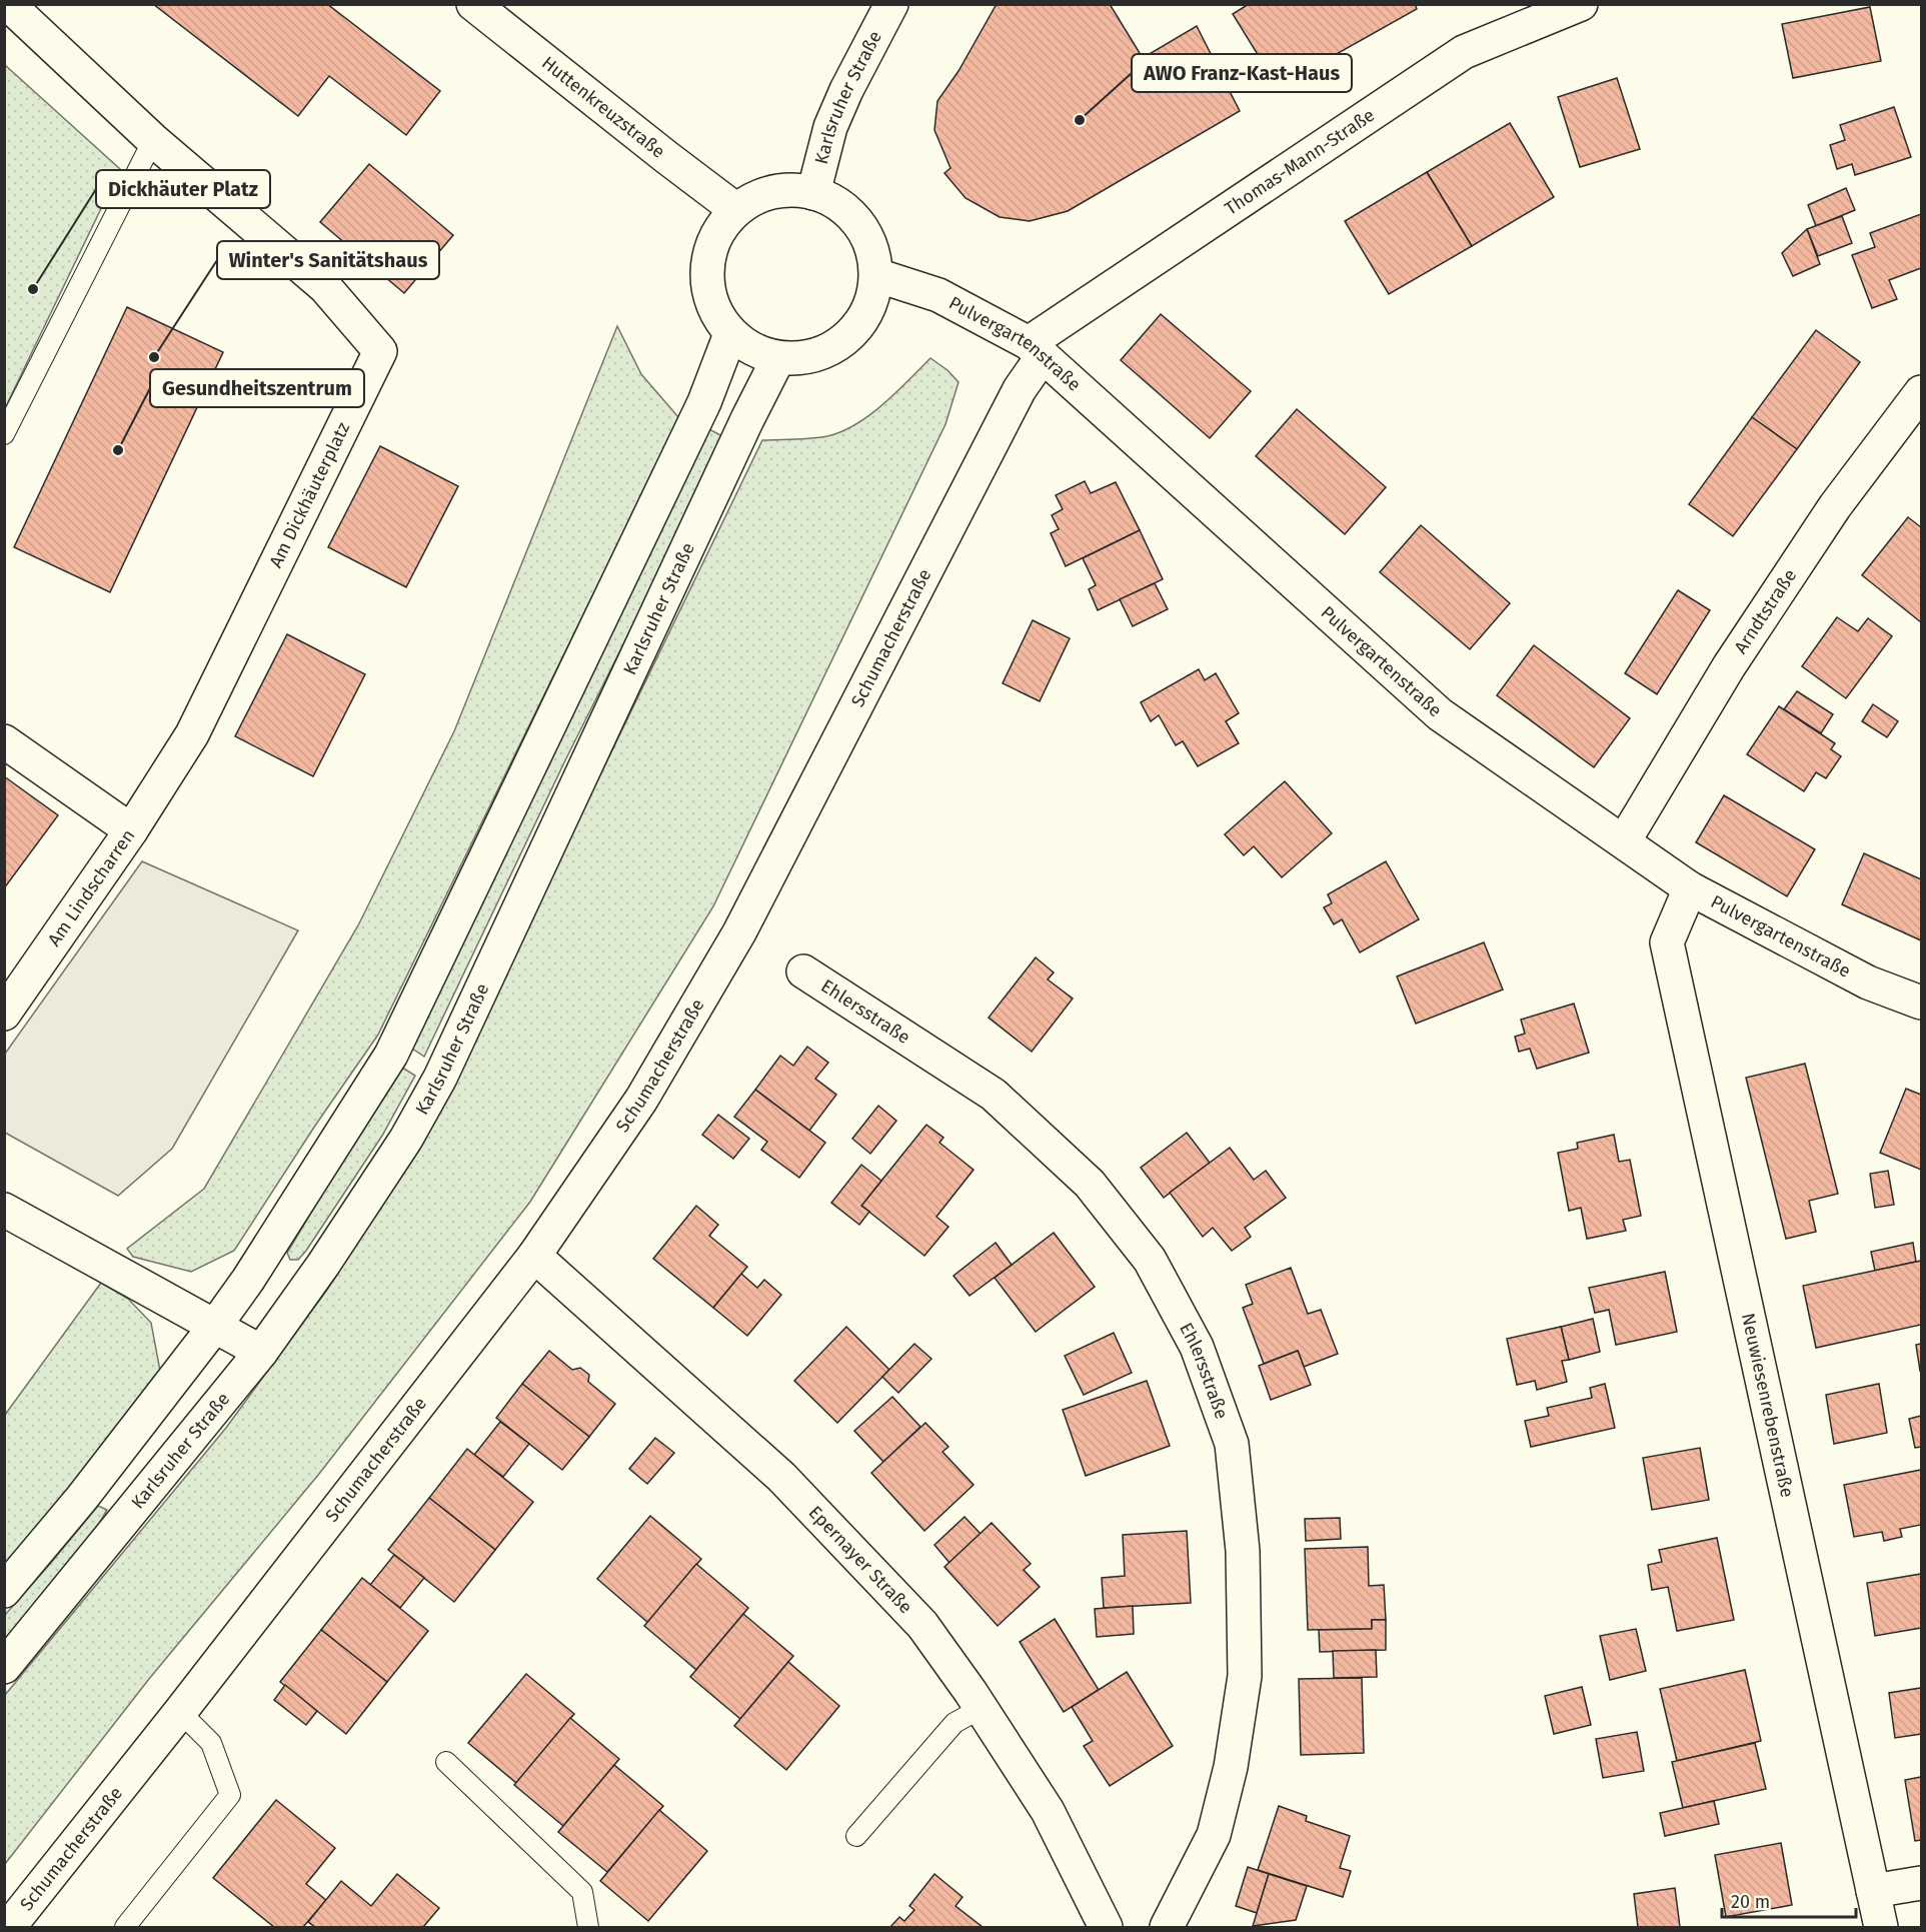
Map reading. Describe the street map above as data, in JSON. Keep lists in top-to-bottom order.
{
  "streets": {
    "street": [
      "Karlsruher Straße",
      "Huttenkreuzstraße",
      "Thomas-Mann-Straße",
      "Pulvergartenstraße",
      "Am Dickhäuterplatz",
      "Arndtstraße",
      "Schumacherstraße",
      "Am Lindscharren",
      "Ehlersstraße",
      "Neuwiesenrebenstraße",
      "Epernayer Straße"
    ]
  },
  "crossings": [
    ["Karlsruher Straße", "Huttenkreuzstraße"],
    ["Karlsruher Straße", "Pulvergartenstraße"],
    ["Huttenkreuzstraße", "Pulvergartenstraße"],
    ["Thomas-Mann-Straße", "Pulvergartenstraße"],
    ["Thomas-Mann-Straße", "Schumacherstraße"],
    ["Pulvergartenstraße", "Arndtstraße"],
    ["Pulvergartenstraße", "Schumacherstraße"],
    ["Pulvergartenstraße", "Neuwiesenrebenstraße"],
    ["Am Dickhäuterplatz", "Am Lindscharren"],
    ["Schumacherstraße", "Epernayer Straße"]
  ],
  "places": [
    "AWO Franz-Kast-Haus",
    "Dickhäuter Platz",
    "Winter's Sanitätshaus",
    "Gesundheitszentrum"
  ],
  "scale_bar": "20 m"
}
